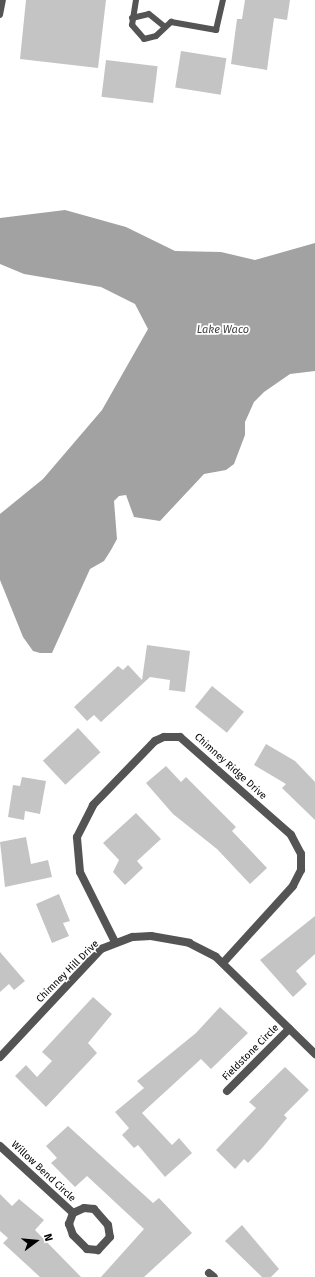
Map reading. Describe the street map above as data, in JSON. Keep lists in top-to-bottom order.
{
  "streets": {
    "street": [
      "Chimney Ridge Drive",
      "Chimney Hill Drive",
      "Fieldstone Circle",
      "Willow Bend Circle"
    ]
  },
  "crossings": [
    ["Chimney Ridge Drive", "Chimney Hill Drive"],
    ["Chimney Hill Drive", "Fieldstone Circle"]
  ],
  "water": ["Lake Waco"],
  "north": "right"
}
